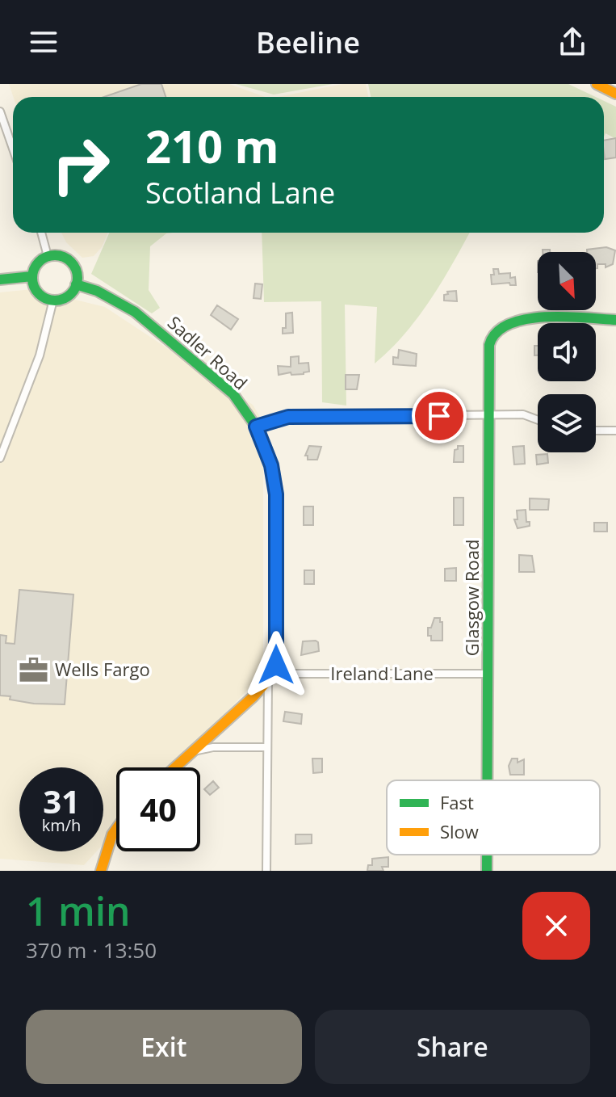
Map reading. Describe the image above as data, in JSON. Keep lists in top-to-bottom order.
{
  "streets": {
    "main road": ["Sadler Road", "Glasgow Road"],
    "street": ["Ireland Lane"]
  },
  "crossings": [
    ["Sadler Road", "Ireland Lane"],
    ["Glasgow Road", "Ireland Lane"]
  ],
  "places": {
    "office": ["Wells Fargo"]
  },
  "legend": ["Fast", "Slow"],
  "north": "bottom right",
  "page": {
    "header": "Beeline",
    "turn": ["210 m", "Scotland Lane"],
    "speed": "31 km/h",
    "limit": "40",
    "heading": ["1 min", "370 m · 13:50"],
    "buttons": ["Exit", "Share"]
  }
}
